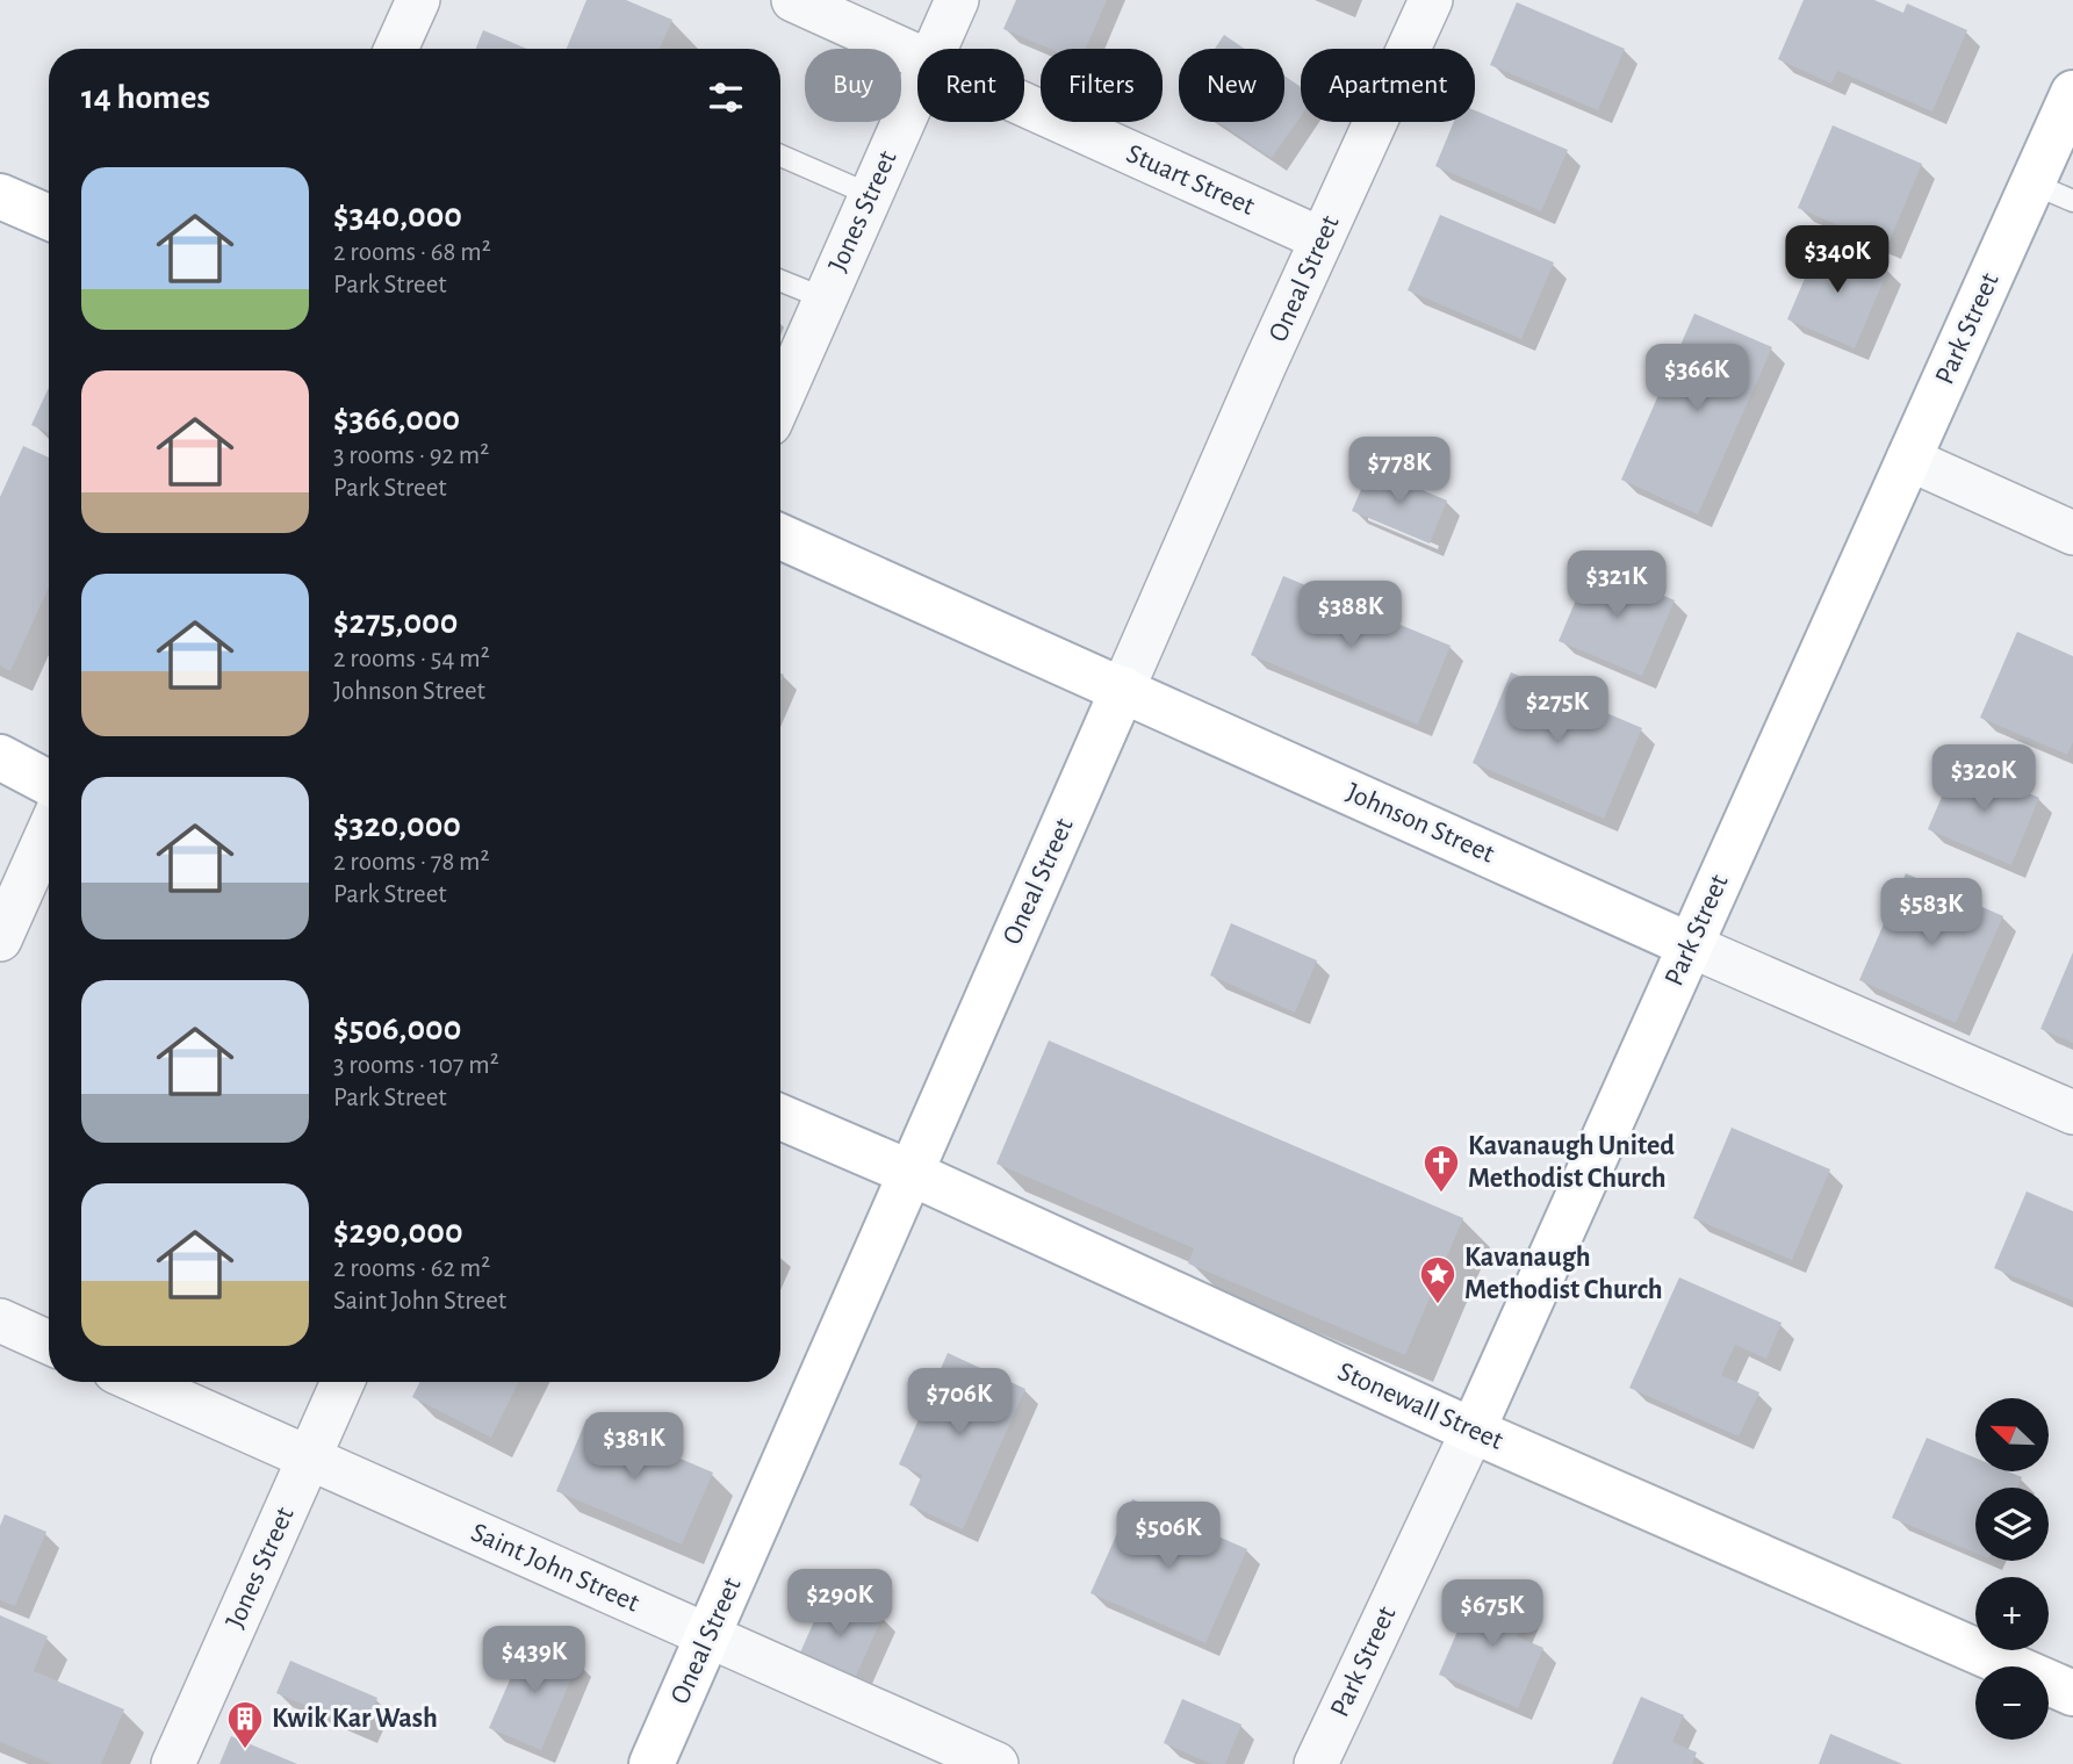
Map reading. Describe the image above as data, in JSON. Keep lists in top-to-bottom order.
{
  "streets": {
    "main road": [
      "Oneal Street",
      "Park Street",
      "Johnson Street",
      "Stonewall Street"
    ],
    "street": ["Stuart Street", "Jones Street", "Saint John Street"]
  },
  "crossings": [
    ["Stuart Street", "Oneal Street"],
    ["Jones Street", "Saint John Street"],
    ["Oneal Street", "Johnson Street"],
    ["Oneal Street", "Stonewall Street"],
    ["Oneal Street", "Saint John Street"],
    ["Park Street", "Johnson Street"],
    ["Park Street", "Stonewall Street"]
  ],
  "places": {
    "church": ["Kavanaugh United Methodist Church"],
    "place": ["Kavanaugh Methodist Church"],
    "building": ["Kwik Kar Wash"]
  },
  "north": "top left",
  "page": {
    "chip": [
      "Buy",
      "Rent",
      "Filters",
      "New",
      "Apartment"
    ],
    "heading": "14 homes",
    "list": [
      {
        "name": "$340,000",
        "note": "2 rooms · 68 m² · Park Street"
      },
      {
        "name": "$366,000",
        "note": "3 rooms · 92 m² · Park Street"
      },
      {
        "name": "$275,000",
        "note": "2 rooms · 54 m² · Johnson Street"
      },
      {
        "name": "$320,000",
        "note": "2 rooms · 78 m² · Park Street"
      },
      {
        "name": "$506,000",
        "note": "3 rooms · 107 m² · Park Street"
      },
      {
        "name": "$290,000",
        "note": "2 rooms · 62 m² · Saint John Street"
      }
    ],
    "price": [
      "$340K",
      "$366K",
      "$778K",
      "$321K",
      "$388K",
      "$275K",
      "$320K",
      "$583K",
      "$706K",
      "$381K",
      "$506K",
      "$290K",
      "$675K",
      "$439K"
    ],
    "map_buttons": ["+", "−"]
  }
}
